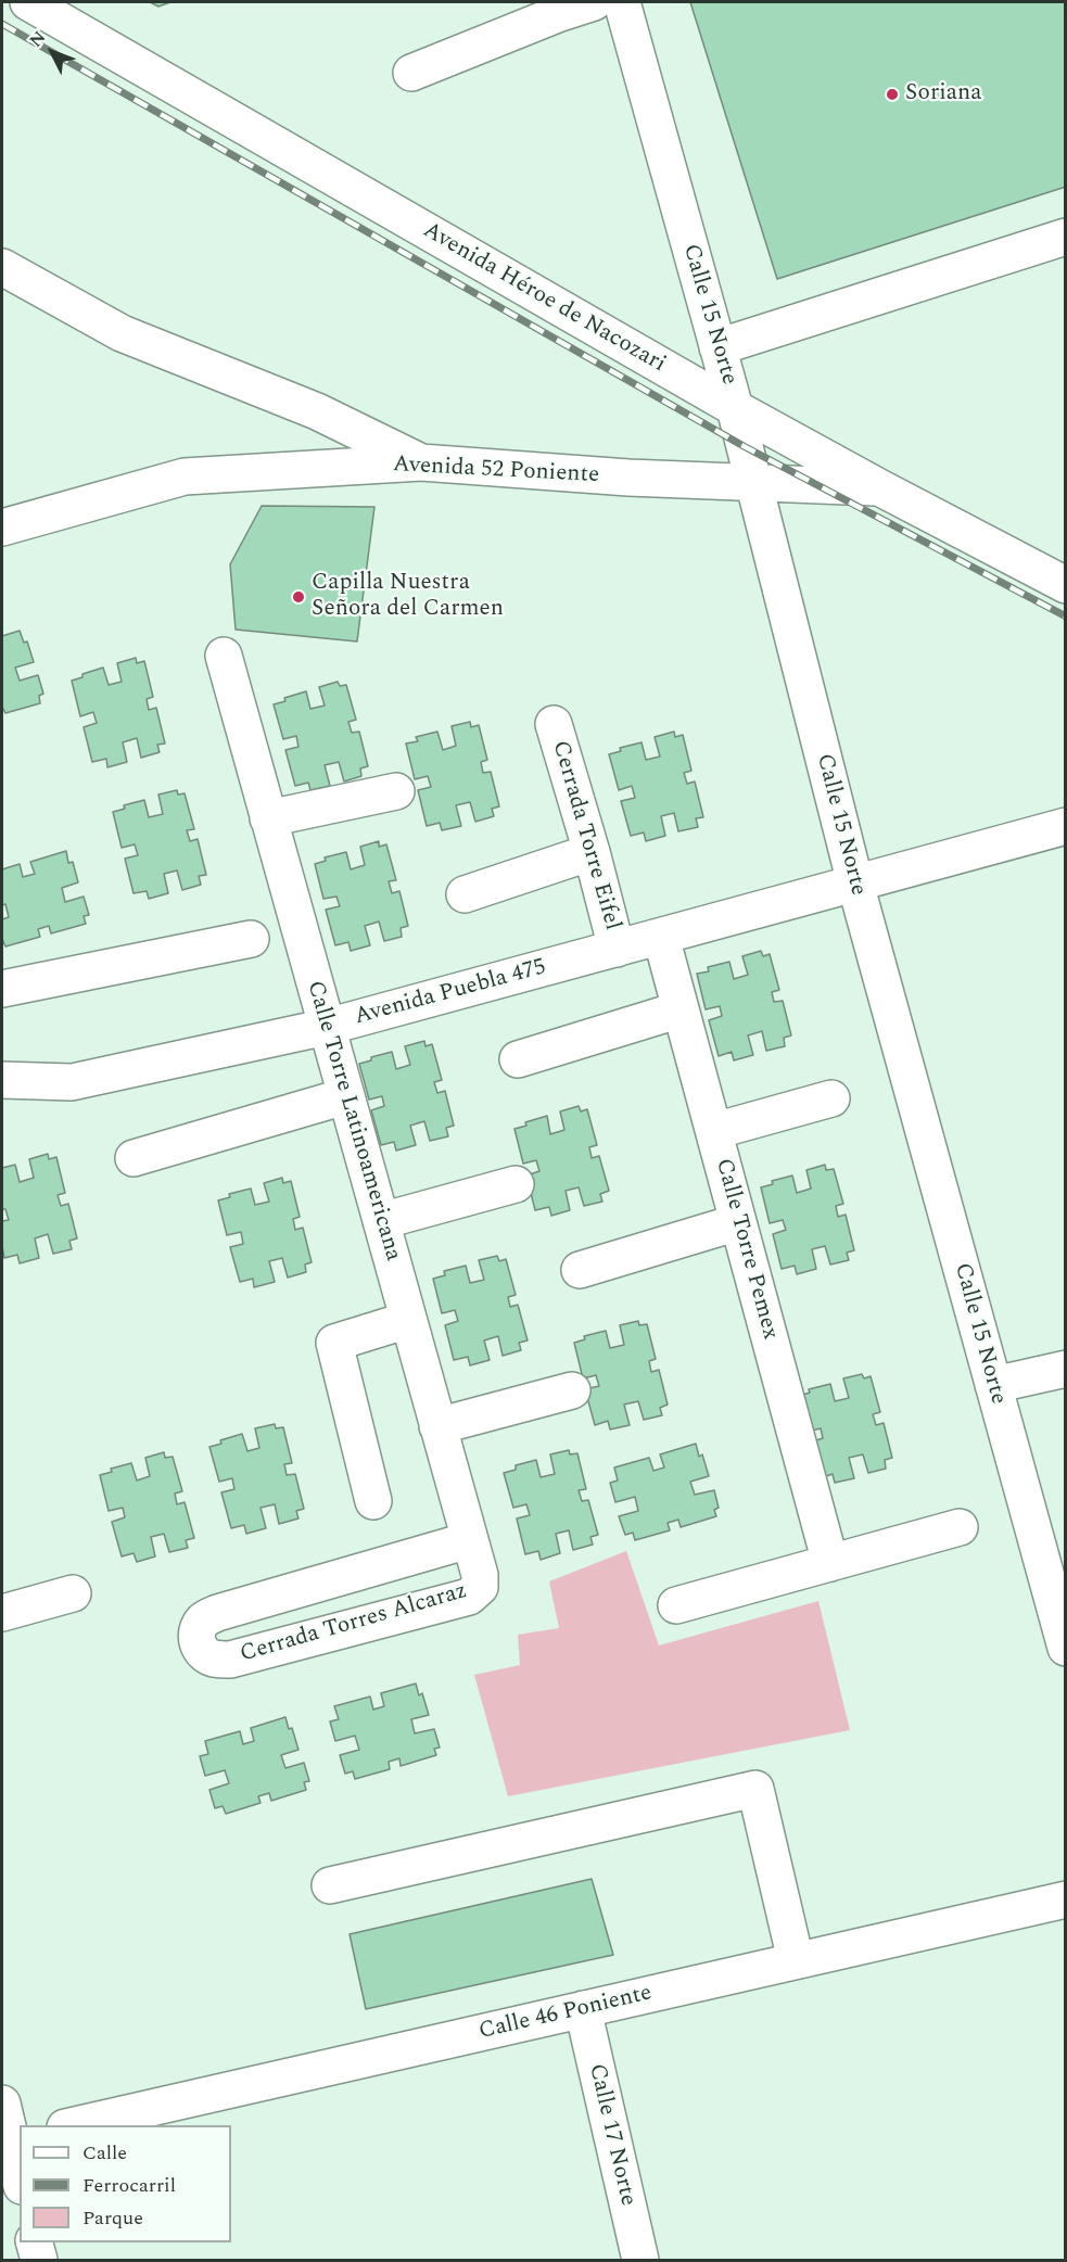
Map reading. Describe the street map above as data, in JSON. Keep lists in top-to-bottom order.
{
  "streets": {
    "street": [
      "Avenida Héroe de Nacozari",
      "Calle 15 Norte",
      "Avenida 52 Poniente",
      "Cerrada Torre Eifel",
      "Avenida Puebla 475",
      "Calle Torre Latinoamericana",
      "Calle Torre Pemex",
      "Cerrada Torres Alcaraz",
      "Calle 46 Poniente",
      "Calle 17 Norte"
    ]
  },
  "crossings": [
    ["Avenida Héroe de Nacozari", "Calle 15 Norte"],
    ["Avenida Héroe de Nacozari", "Avenida 52 Poniente"],
    ["Calle 15 Norte", "Avenida 52 Poniente"],
    ["Calle 15 Norte", "Avenida Puebla 475"],
    ["Cerrada Torre Eifel", "Avenida Puebla 475"],
    ["Avenida Puebla 475", "Calle Torre Latinoamericana"],
    ["Avenida Puebla 475", "Calle Torre Pemex"],
    ["Calle Torre Latinoamericana", "Cerrada Torres Alcaraz"],
    ["Calle 46 Poniente", "Calle 17 Norte"]
  ],
  "places": ["Soriana", "Capilla Nuestra Señora del Carmen"],
  "legend": ["Calle", "Ferrocarril", "Parque"],
  "north": "top left"
}
